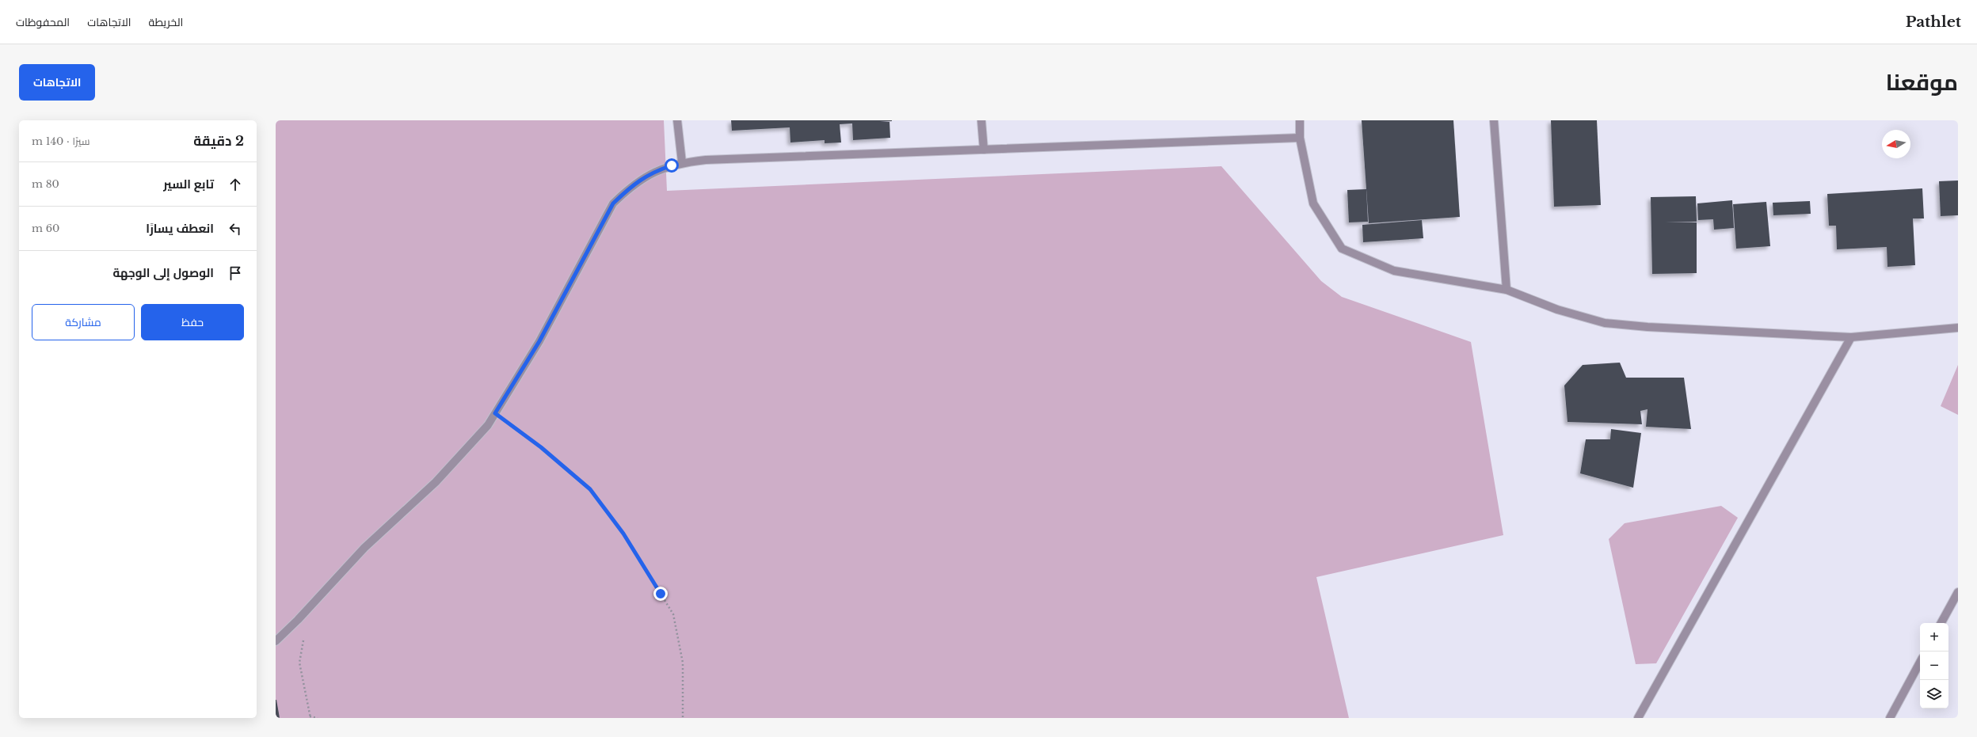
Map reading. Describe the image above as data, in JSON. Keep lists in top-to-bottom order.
{
  "north": "left",
  "page": {
    "header": "Pathlet",
    "nav": ["الخريطة", "الاتجاهات", "المحفوظات"],
    "title": "موقعنا",
    "buttons": [
      "الاتجاهات",
      ["حفظ", "مشاركة"]
    ],
    "heading": ["2 دقيقة", "سيرًا · 140 m"],
    "list": [
      ["تابع السير", "80 m"],
      ["انعطف يسارًا", "60 m"],
      "الوصول إلى الوجهة"
    ],
    "map_buttons": ["+", "−"]
  }
}
